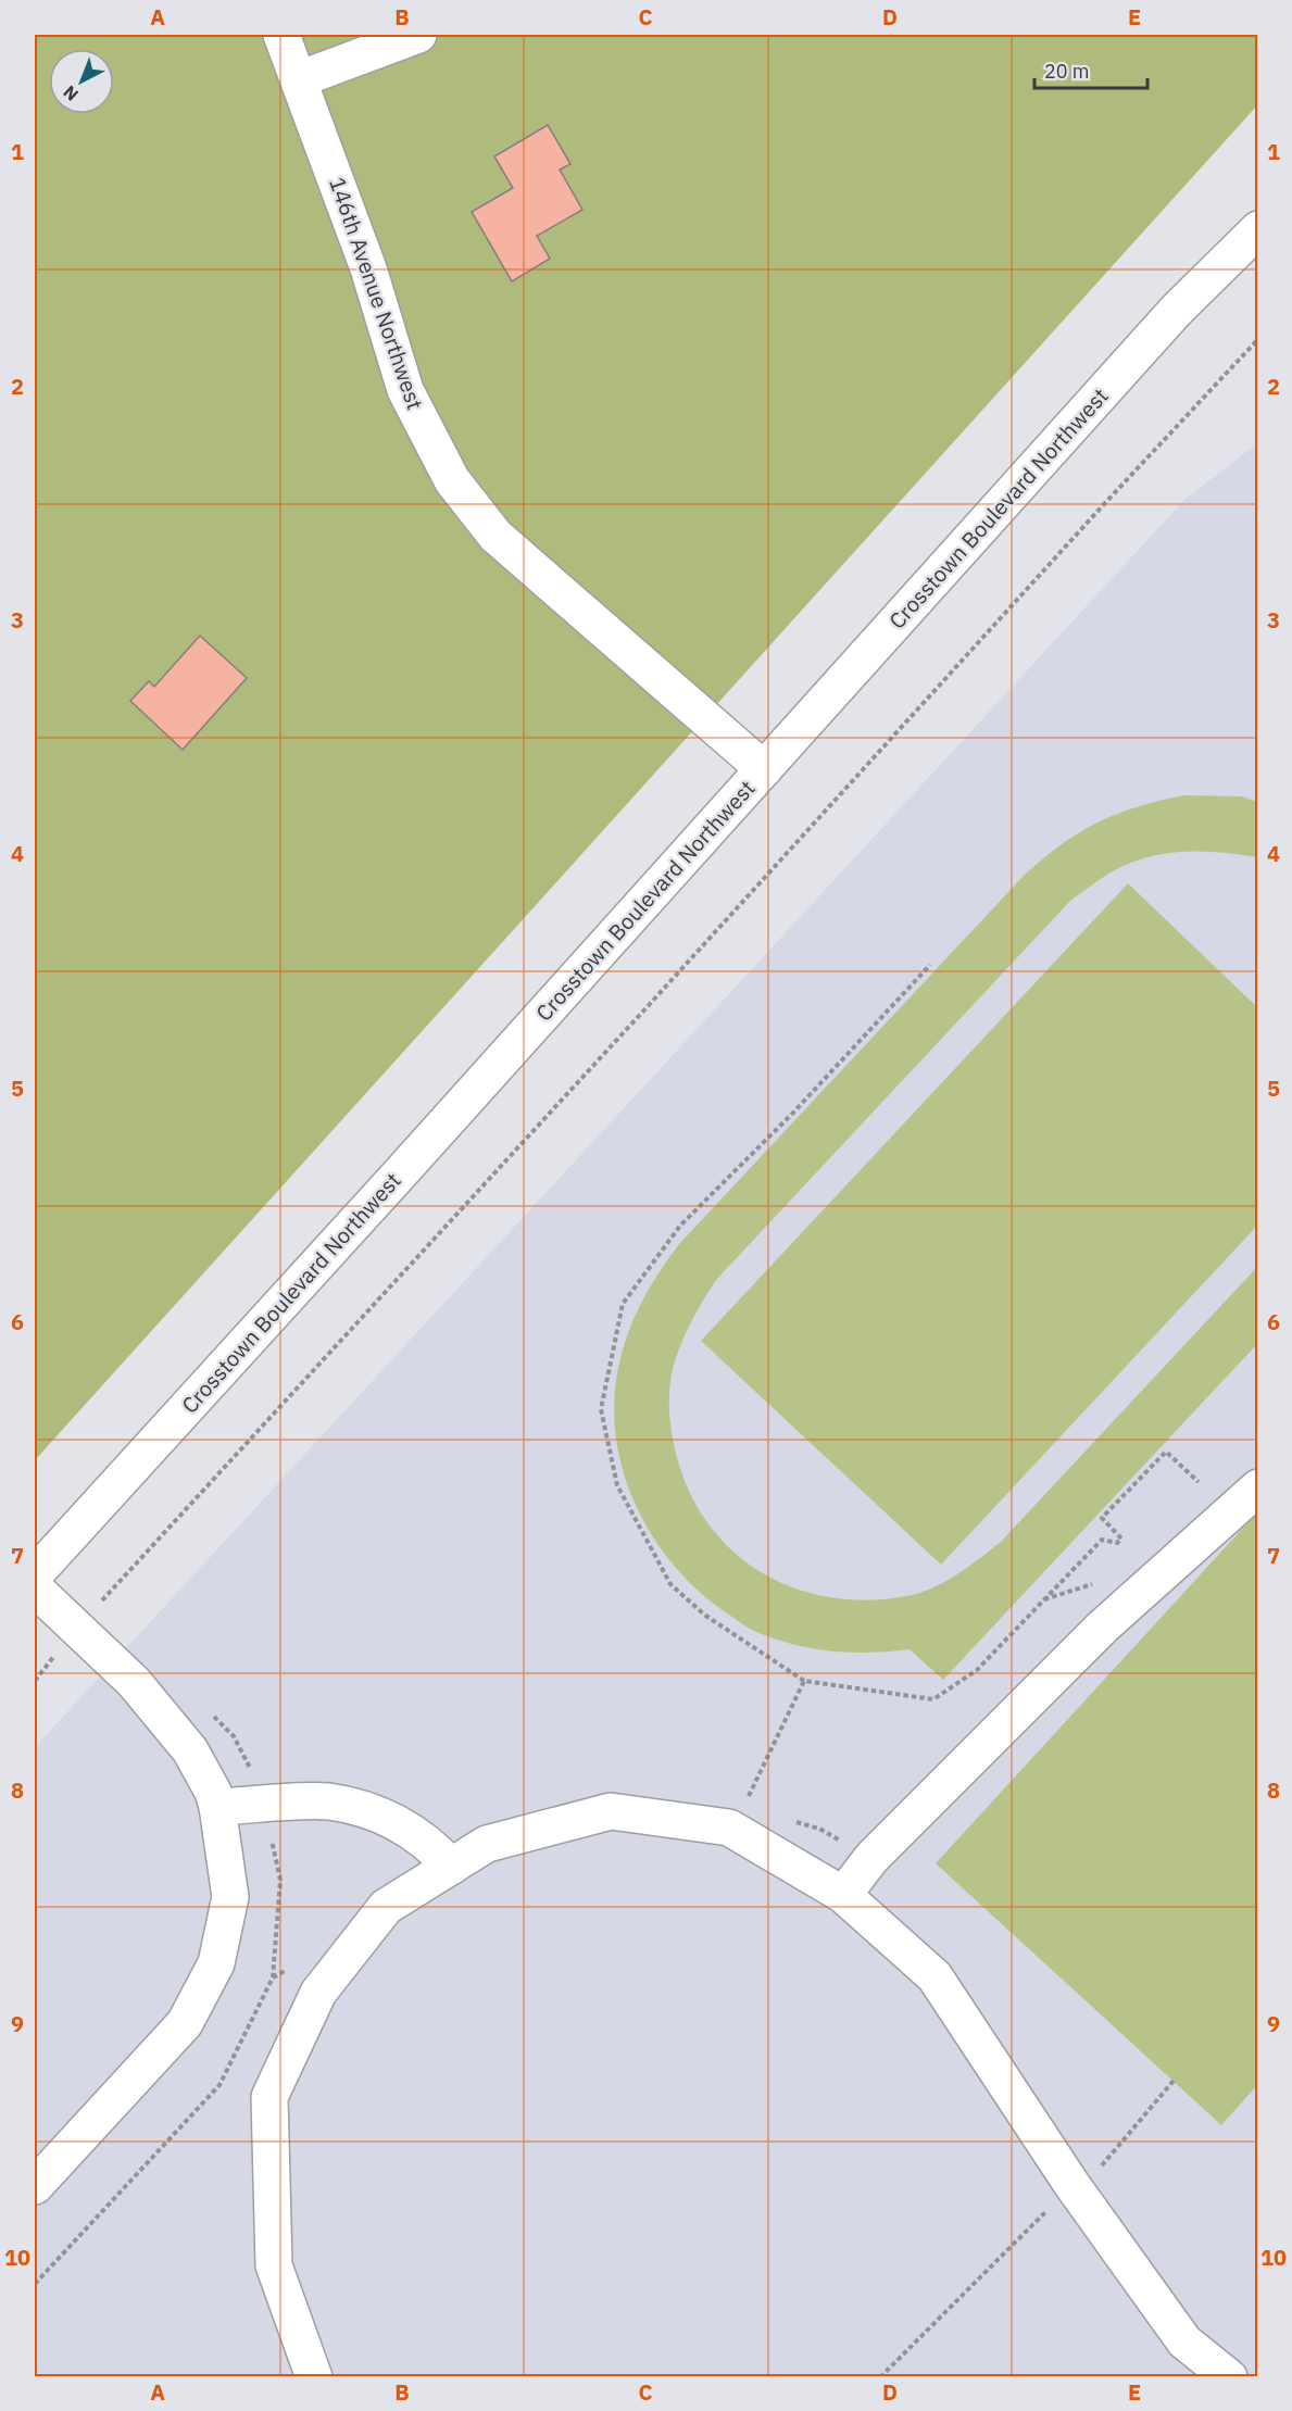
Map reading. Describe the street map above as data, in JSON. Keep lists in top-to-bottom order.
{
  "streets": {
    "street": ["146th Avenue Northwest", "Crosstown Boulevard Northwest"]
  },
  "crossings": [
    ["146th Avenue Northwest", "Crosstown Boulevard Northwest"]
  ],
  "scale_bar": "20 m",
  "north": "bottom left",
  "grid": {
    "columns": [
      "A",
      "B",
      "C",
      "D",
      "E"
    ],
    "rows": [
      "1",
      "2",
      "3",
      "4",
      "5",
      "6",
      "7",
      "8",
      "9",
      "10"
    ]
  }
}
